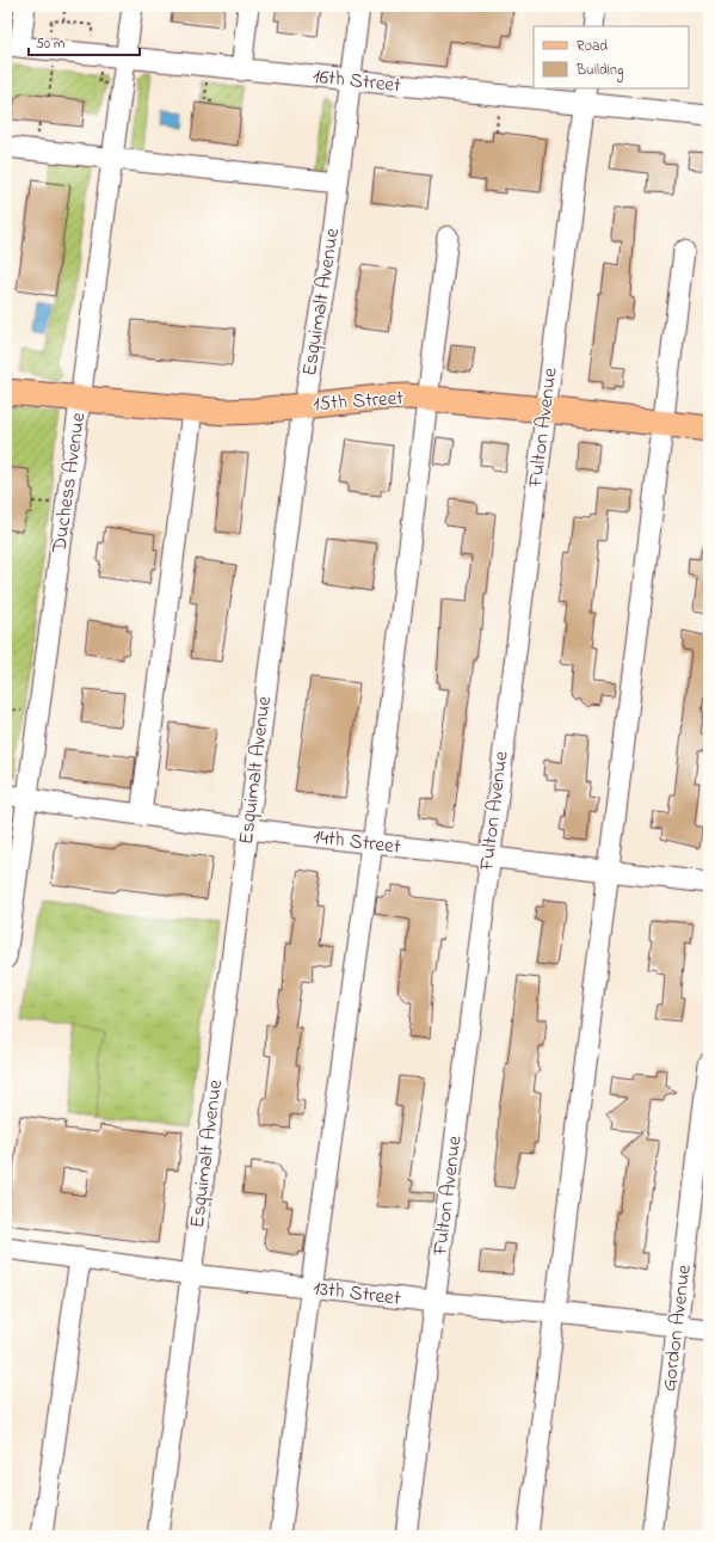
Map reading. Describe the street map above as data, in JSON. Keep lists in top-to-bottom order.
{
  "streets": {
    "main road": ["15th Street"],
    "street": [
      "16th Street",
      "Esquimalt Avenue",
      "Fulton Avenue",
      "Duchess Avenue",
      "14th Street",
      "13th Street",
      "Gordon Avenue"
    ]
  },
  "crossings": [
    ["16th Street", "Esquimalt Avenue"],
    ["16th Street", "Fulton Avenue"],
    ["16th Street", "Duchess Avenue"],
    ["Esquimalt Avenue", "15th Street"],
    ["Esquimalt Avenue", "14th Street"],
    ["Esquimalt Avenue", "13th Street"],
    ["15th Street", "Fulton Avenue"],
    ["15th Street", "Duchess Avenue"],
    ["Fulton Avenue", "14th Street"],
    ["Fulton Avenue", "13th Street"],
    ["Duchess Avenue", "14th Street"],
    ["13th Street", "Gordon Avenue"]
  ],
  "legend": ["Road", "Building"],
  "scale_bar": "50 m"
}
